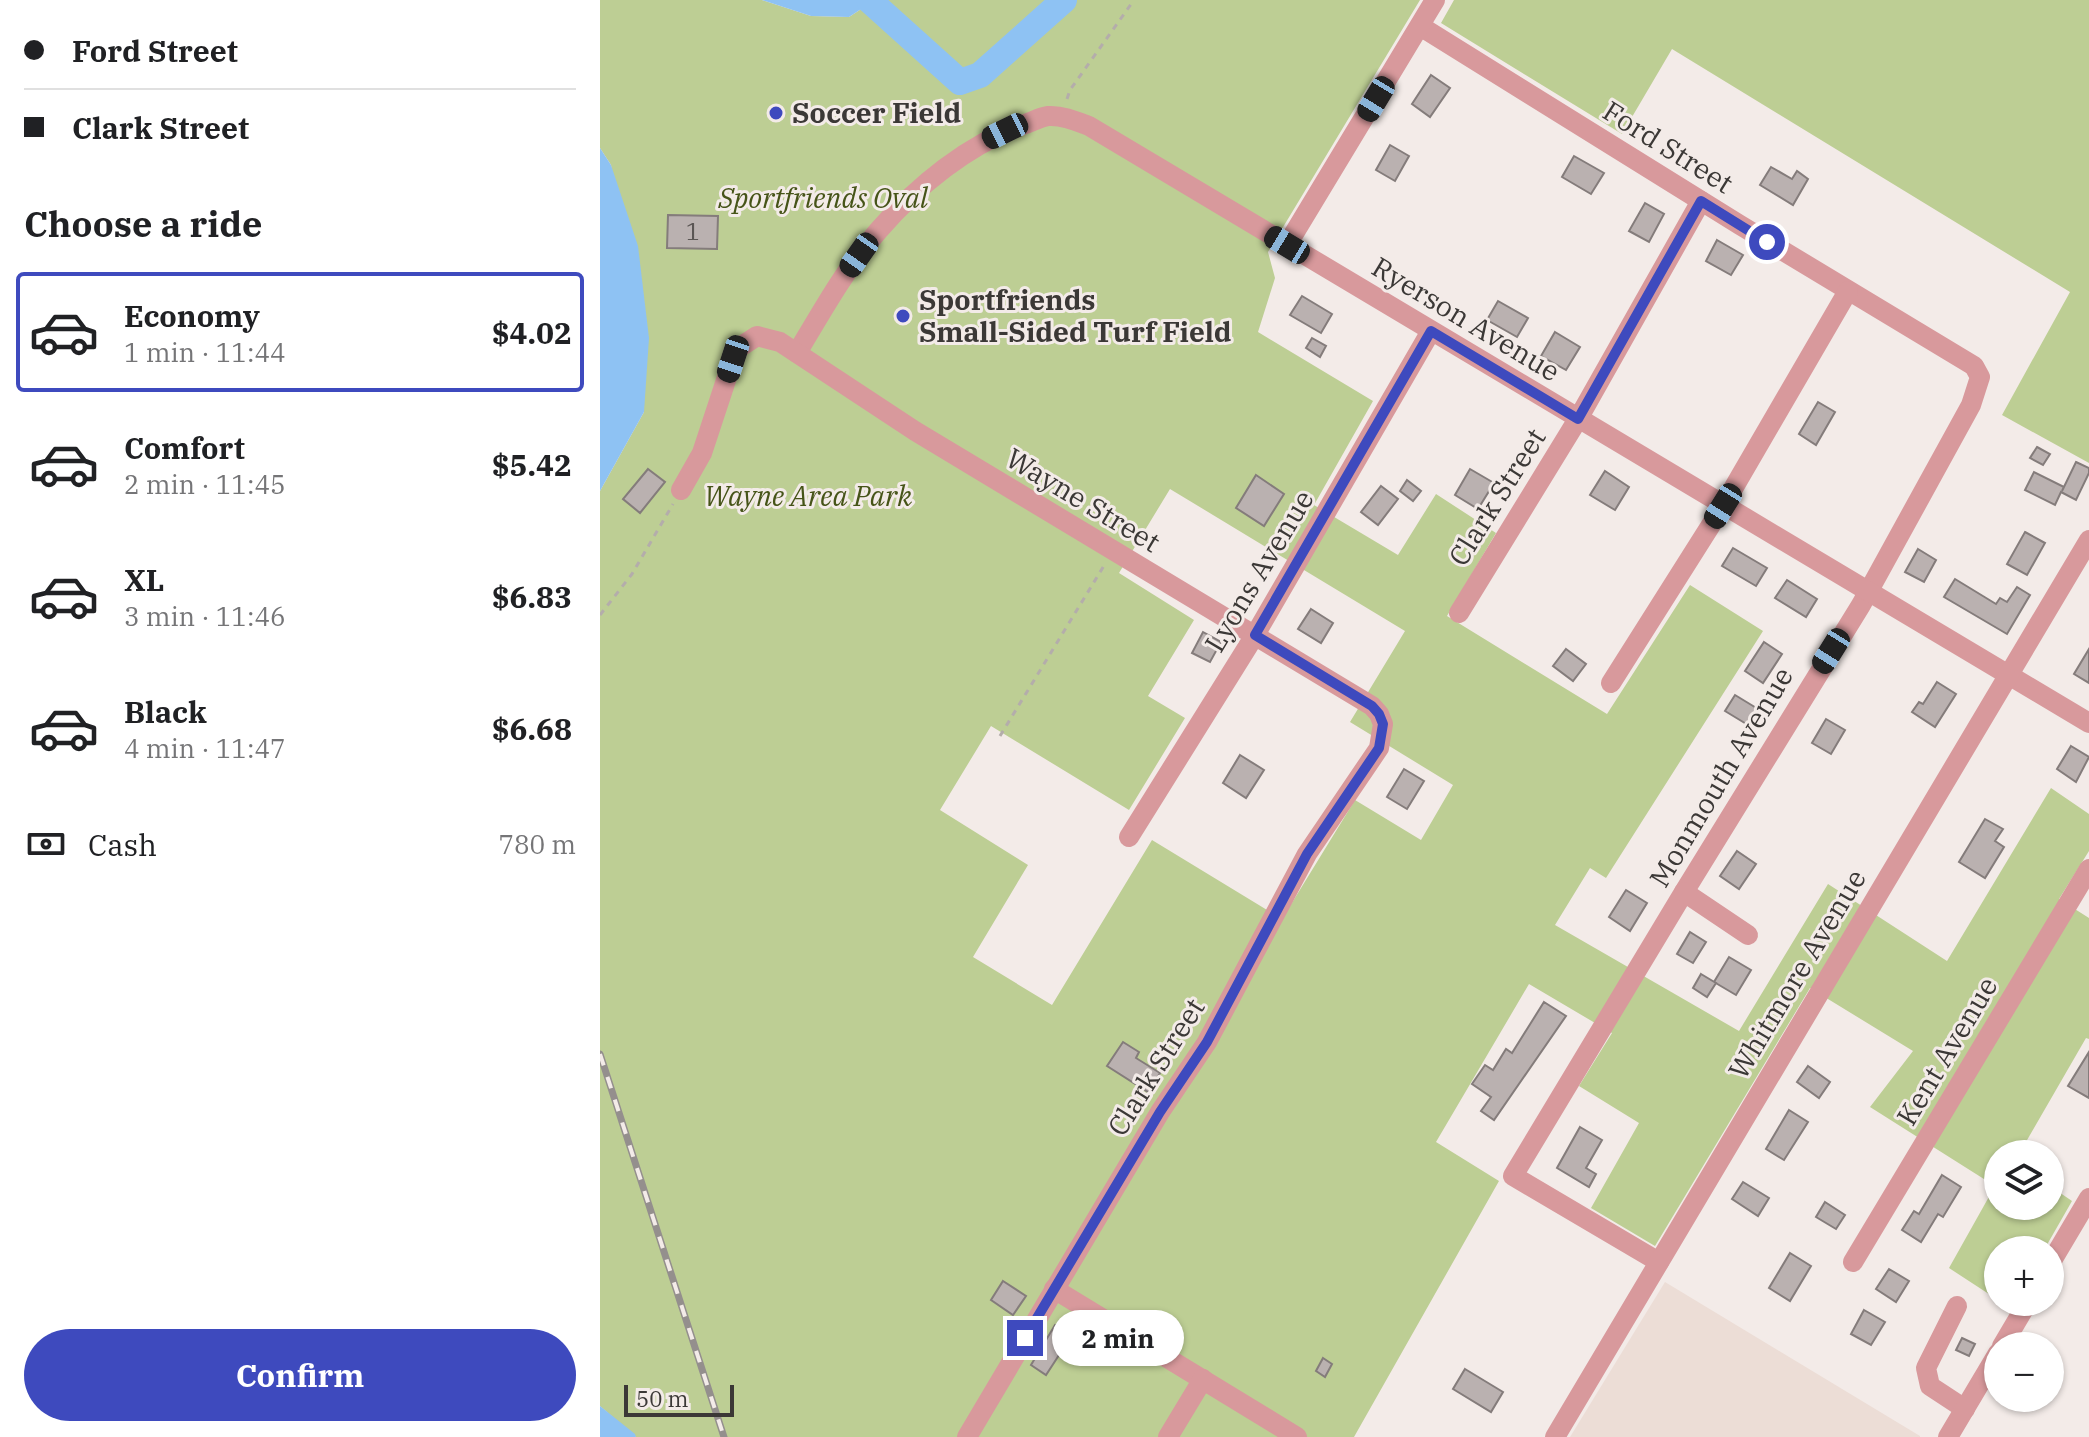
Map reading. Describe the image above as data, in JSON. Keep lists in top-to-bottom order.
{
  "streets": {
    "street": [
      "Ford Street",
      "Ryerson Avenue",
      "Clark Street",
      "Wayne Street",
      "Lyons Avenue",
      "Monmouth Avenue",
      "Whitmore Avenue",
      "Kent Avenue"
    ]
  },
  "crossings": [
    ["Ford Street", "Clark Street"],
    ["Ford Street", "Monmouth Avenue"],
    ["Ryerson Avenue", "Clark Street"],
    ["Ryerson Avenue", "Lyons Avenue"],
    ["Ryerson Avenue", "Monmouth Avenue"],
    ["Ryerson Avenue", "Whitmore Avenue"],
    ["Clark Street", "Wayne Street"],
    ["Wayne Street", "Lyons Avenue"],
    ["Monmouth Avenue", "Whitmore Avenue"]
  ],
  "parks": ["Sportfriends Oval", "Wayne Area Park"],
  "places": ["Soccer Field", "Sportfriends Small-Sided Turf Field"],
  "house_numbers": ["1"],
  "scale_bar": "50 m",
  "page": {
    "banner": ["Ford Street", "Clark Street"],
    "heading": "Choose a ride",
    "list": [
      {
        "name": "Economy",
        "note": "1 min · 11:44",
        "value": "$4.02"
      },
      {
        "name": "Comfort",
        "note": "2 min · 11:45",
        "value": "$5.42"
      },
      {
        "name": "XL",
        "note": "3 min · 11:46",
        "value": "$6.83"
      },
      {
        "name": "Black",
        "note": "4 min · 11:47",
        "value": "$6.68"
      }
    ],
    "pay": ["Cash", "780 m"],
    "map_buttons": ["+", "−"],
    "bubble": "2 min",
    "buttons": "Confirm",
    "scale": "50 m"
  }
}
